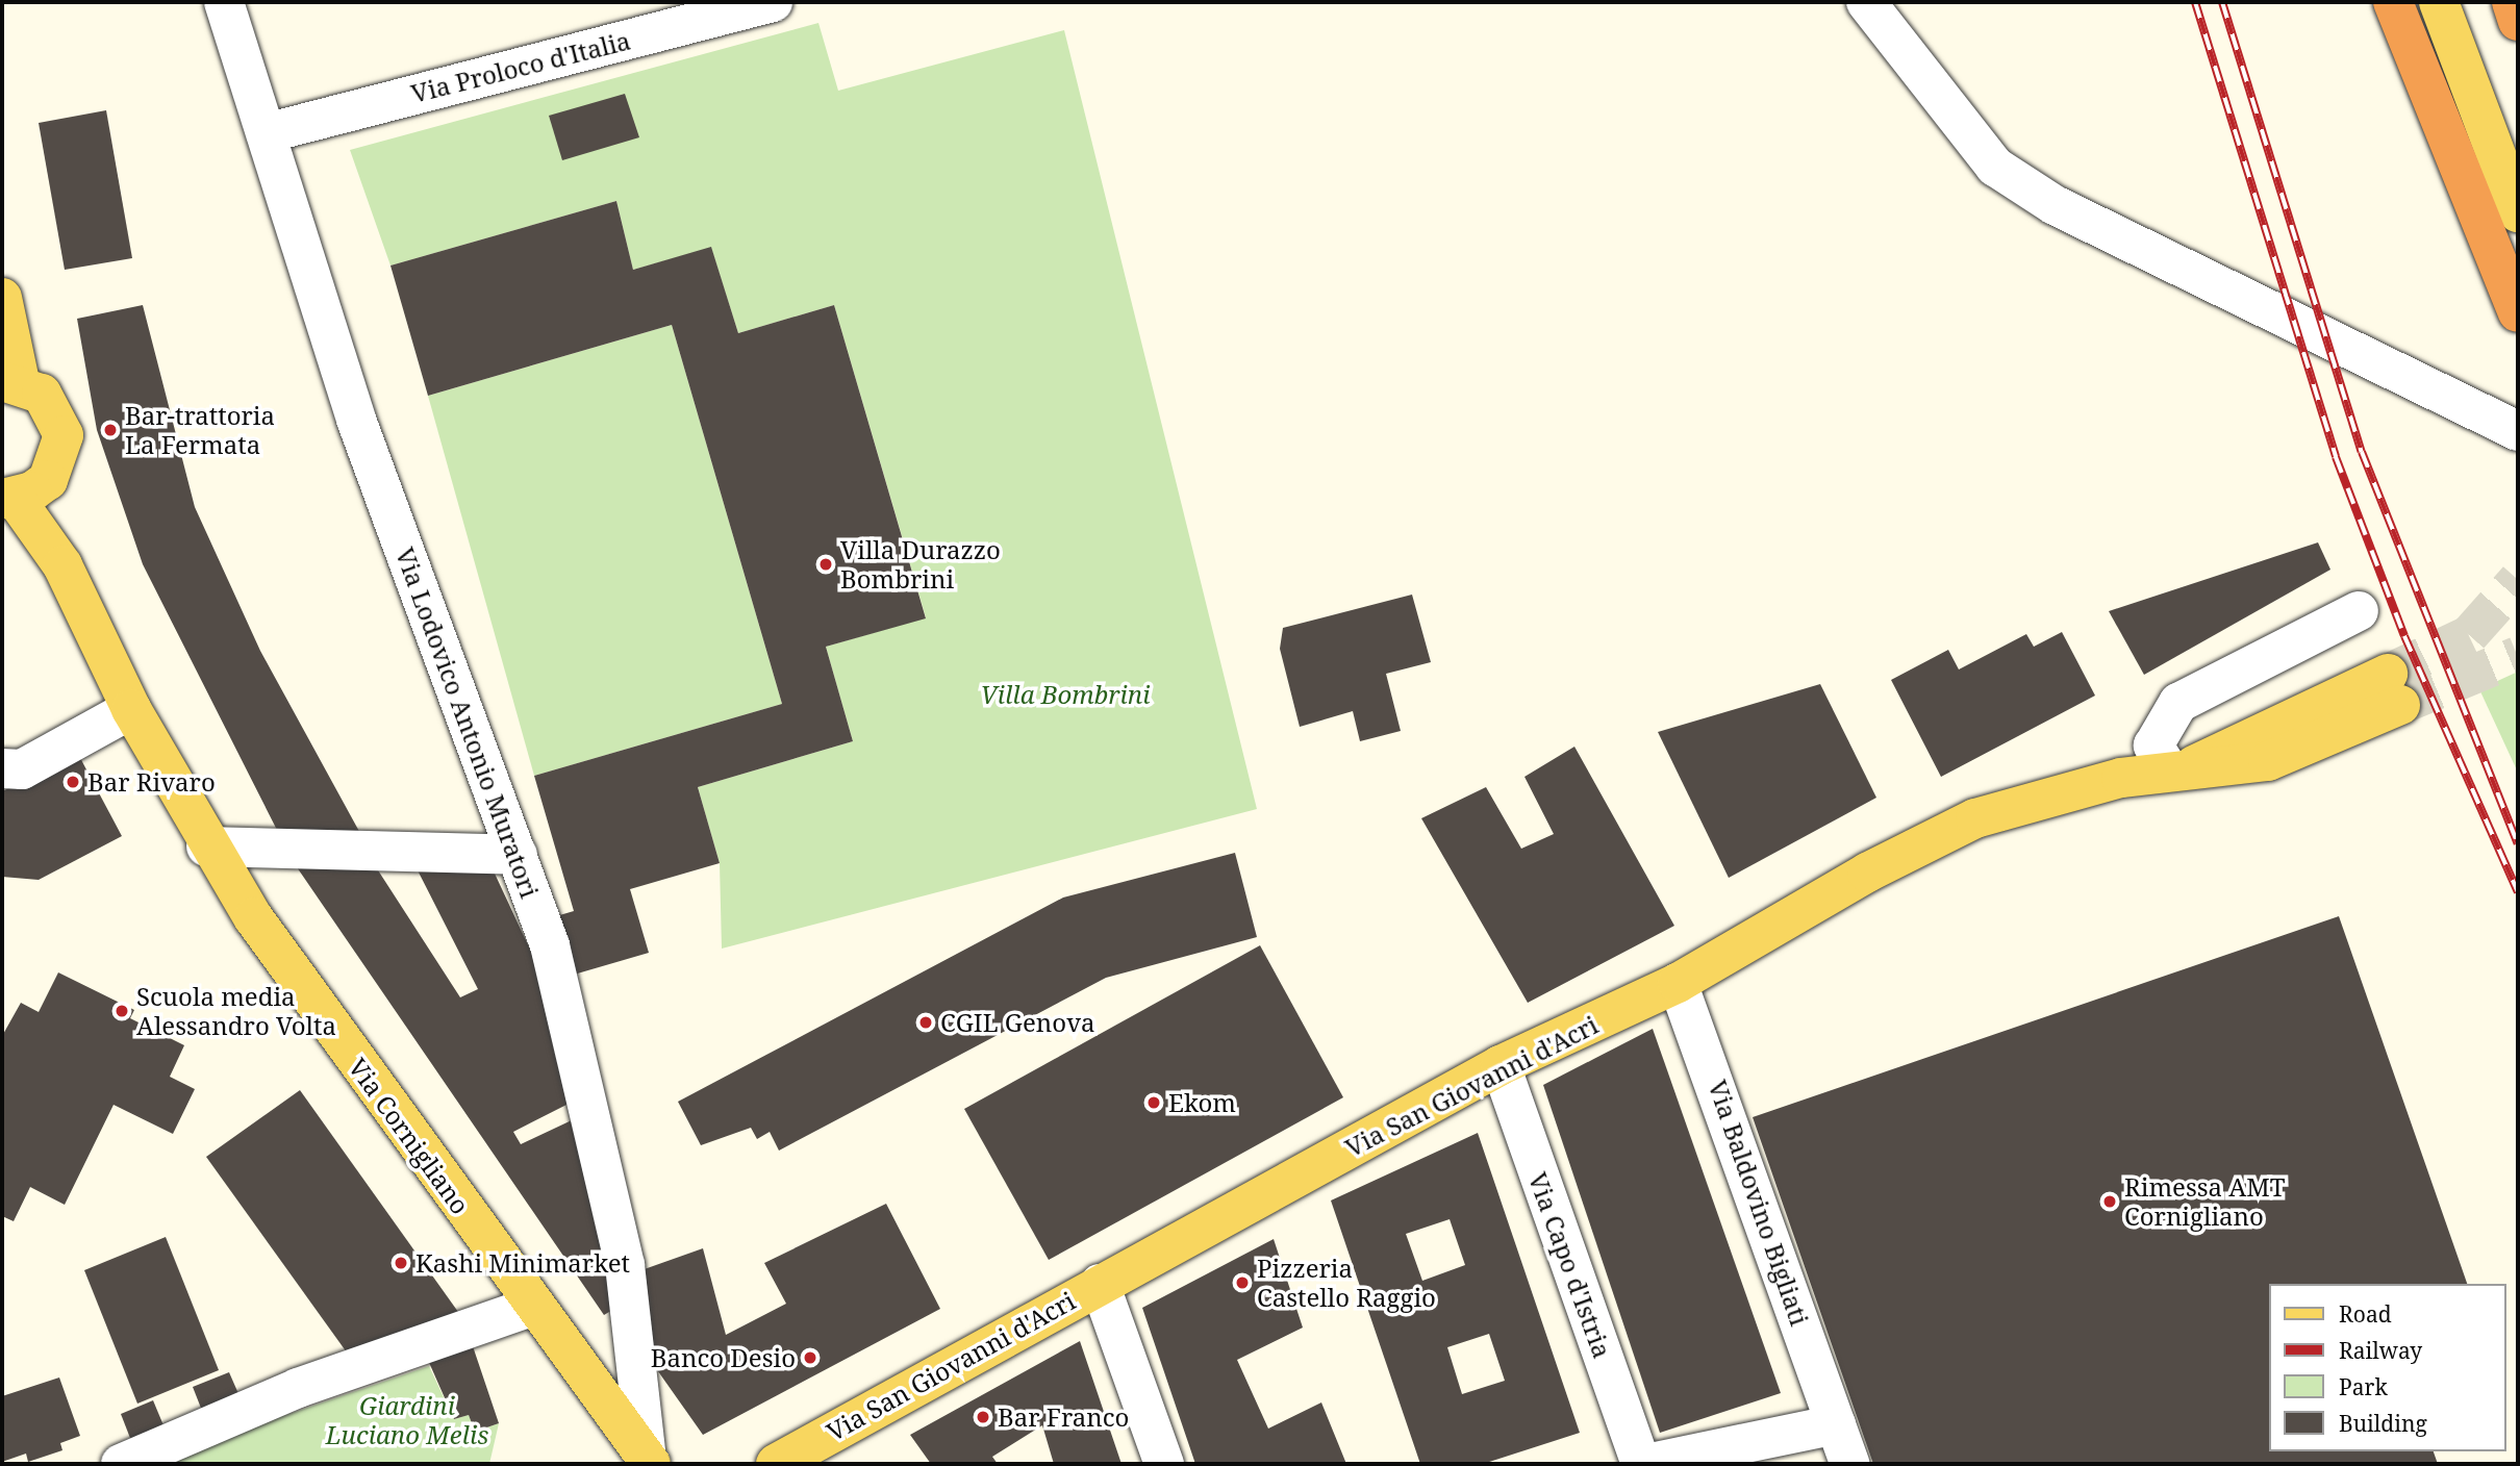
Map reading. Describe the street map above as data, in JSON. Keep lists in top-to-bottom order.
{
  "streets": {
    "main road": ["Via San Giovanni d'Acri", "Via Cornigliano"],
    "street": [
      "Via Proloco d'Italia",
      "Via Lodovico Antonio Muratori",
      "Via Baldovino Bigliati",
      "Via Capo d'Istria"
    ]
  },
  "crossings": [
    ["Via Proloco d'Italia", "Via Lodovico Antonio Muratori"],
    ["Via Lodovico Antonio Muratori", "Via Cornigliano"],
    ["Via San Giovanni d'Acri", "Via Baldovino Bigliati"],
    ["Via San Giovanni d'Acri", "Via Capo d'Istria"]
  ],
  "parks": ["Villa Bombrini", "Giardini Luciano Melis"],
  "places": [
    "Bar-trattoria La Fermata",
    "Villa Durazzo Bombrini",
    "Bar Rivaro",
    "Scuola media Alessandro Volta",
    "CGIL Genova",
    "Ekom",
    "Rimessa AMT Cornigliano",
    "Kashi Minimarket",
    "Pizzeria Castello Raggio",
    "Banco Desio",
    "Bar Franco"
  ],
  "legend": [
    "Road",
    "Railway",
    "Park",
    "Building"
  ]
}
